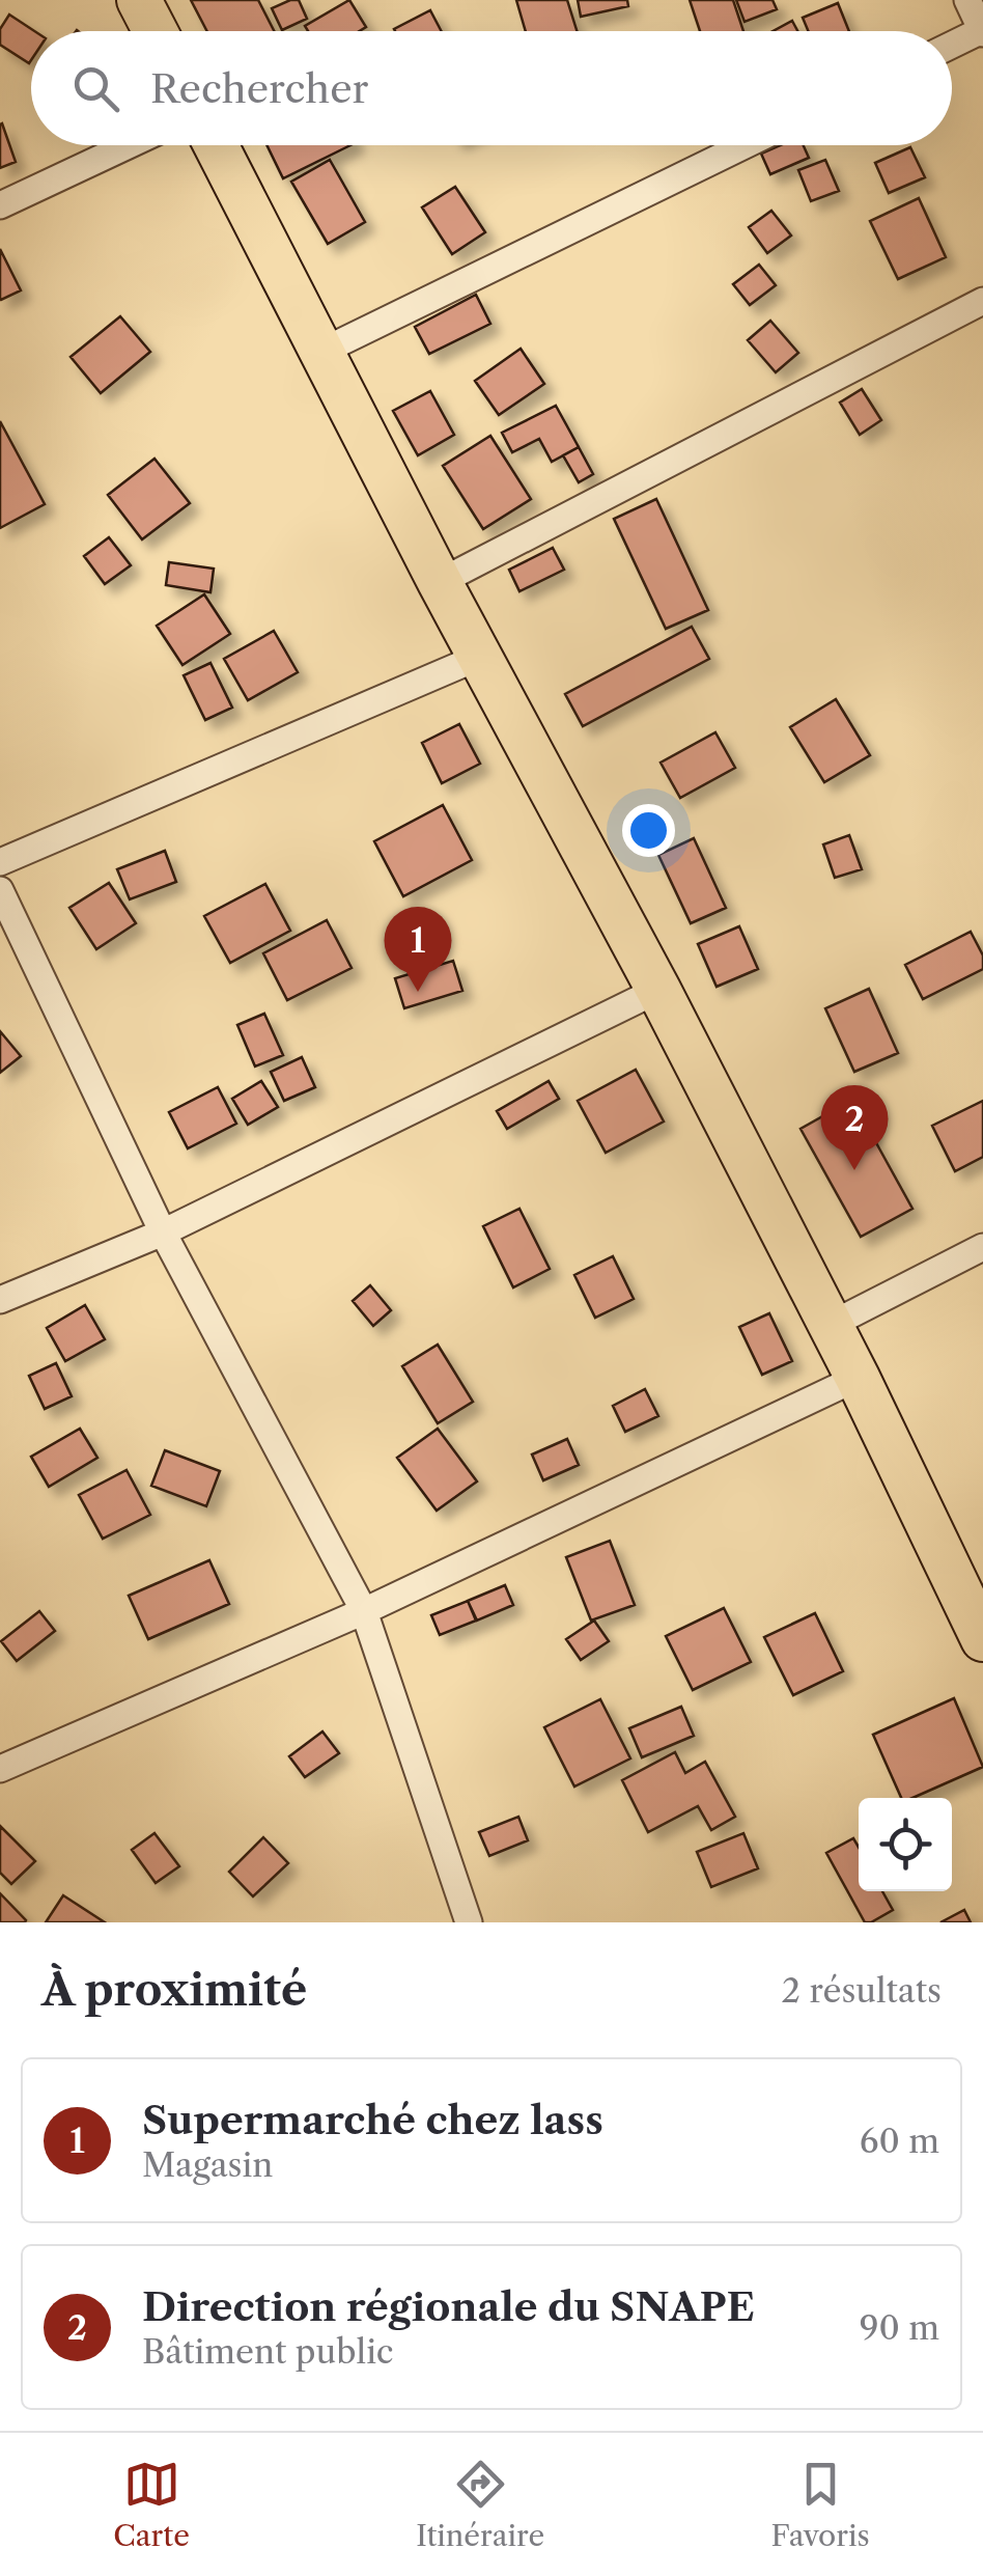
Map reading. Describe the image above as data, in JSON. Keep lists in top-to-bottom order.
{
  "page": {
    "search": "Rechercher",
    "pins": ["1", "2"],
    "heading": ["À proximité", "2 résultats"],
    "list": [
      {
        "mark": "1",
        "name": "Supermarché chez lass",
        "note": "Magasin",
        "value": "60 m"
      },
      {
        "mark": "2",
        "name": "Direction régionale du SNAPE",
        "note": "Bâtiment public",
        "value": "90 m"
      }
    ],
    "nav": ["Carte", "Itinéraire", "Favoris"]
  }
}
